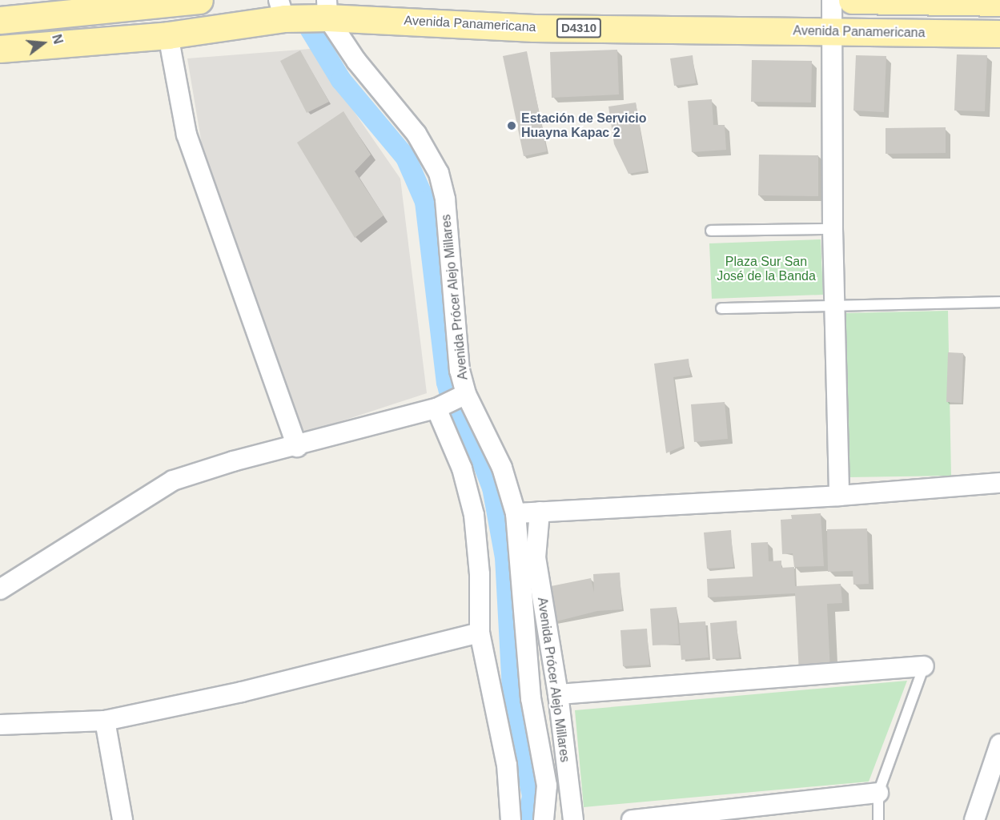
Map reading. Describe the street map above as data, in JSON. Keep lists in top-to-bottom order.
{
  "streets": {
    "main road": ["Avenida Panamericana", "D4310"],
    "street": ["Avenida Prócer Alejo Millares"]
  },
  "crossings": [
    ["Avenida Panamericana", "Avenida Prócer Alejo Millares"]
  ],
  "parks": ["Plaza Sur San José de la Banda"],
  "places": ["Estación de Servicio Huayna Kapac 2"],
  "north": "right"
}
